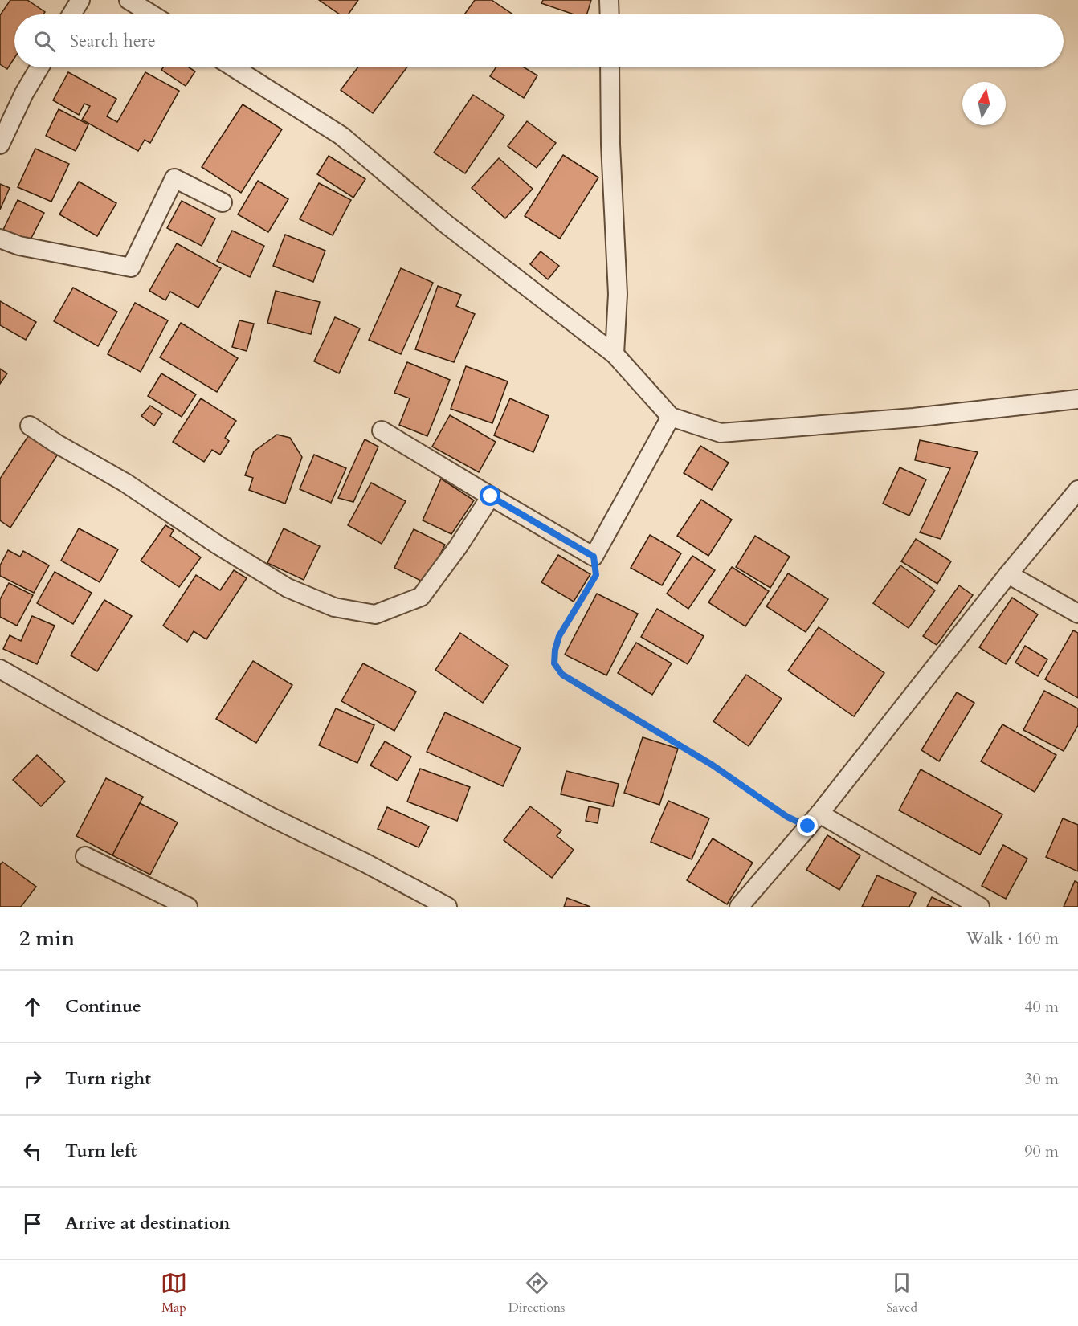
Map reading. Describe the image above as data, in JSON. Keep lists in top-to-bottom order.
{
  "north": "top",
  "page": {
    "search": "Search here",
    "heading": ["2 min", "Walk · 160 m"],
    "list": [
      ["Continue", "40 m"],
      ["Turn right", "30 m"],
      ["Turn left", "90 m"],
      "Arrive at destination"
    ],
    "nav": ["Map", "Directions", "Saved"]
  }
}
